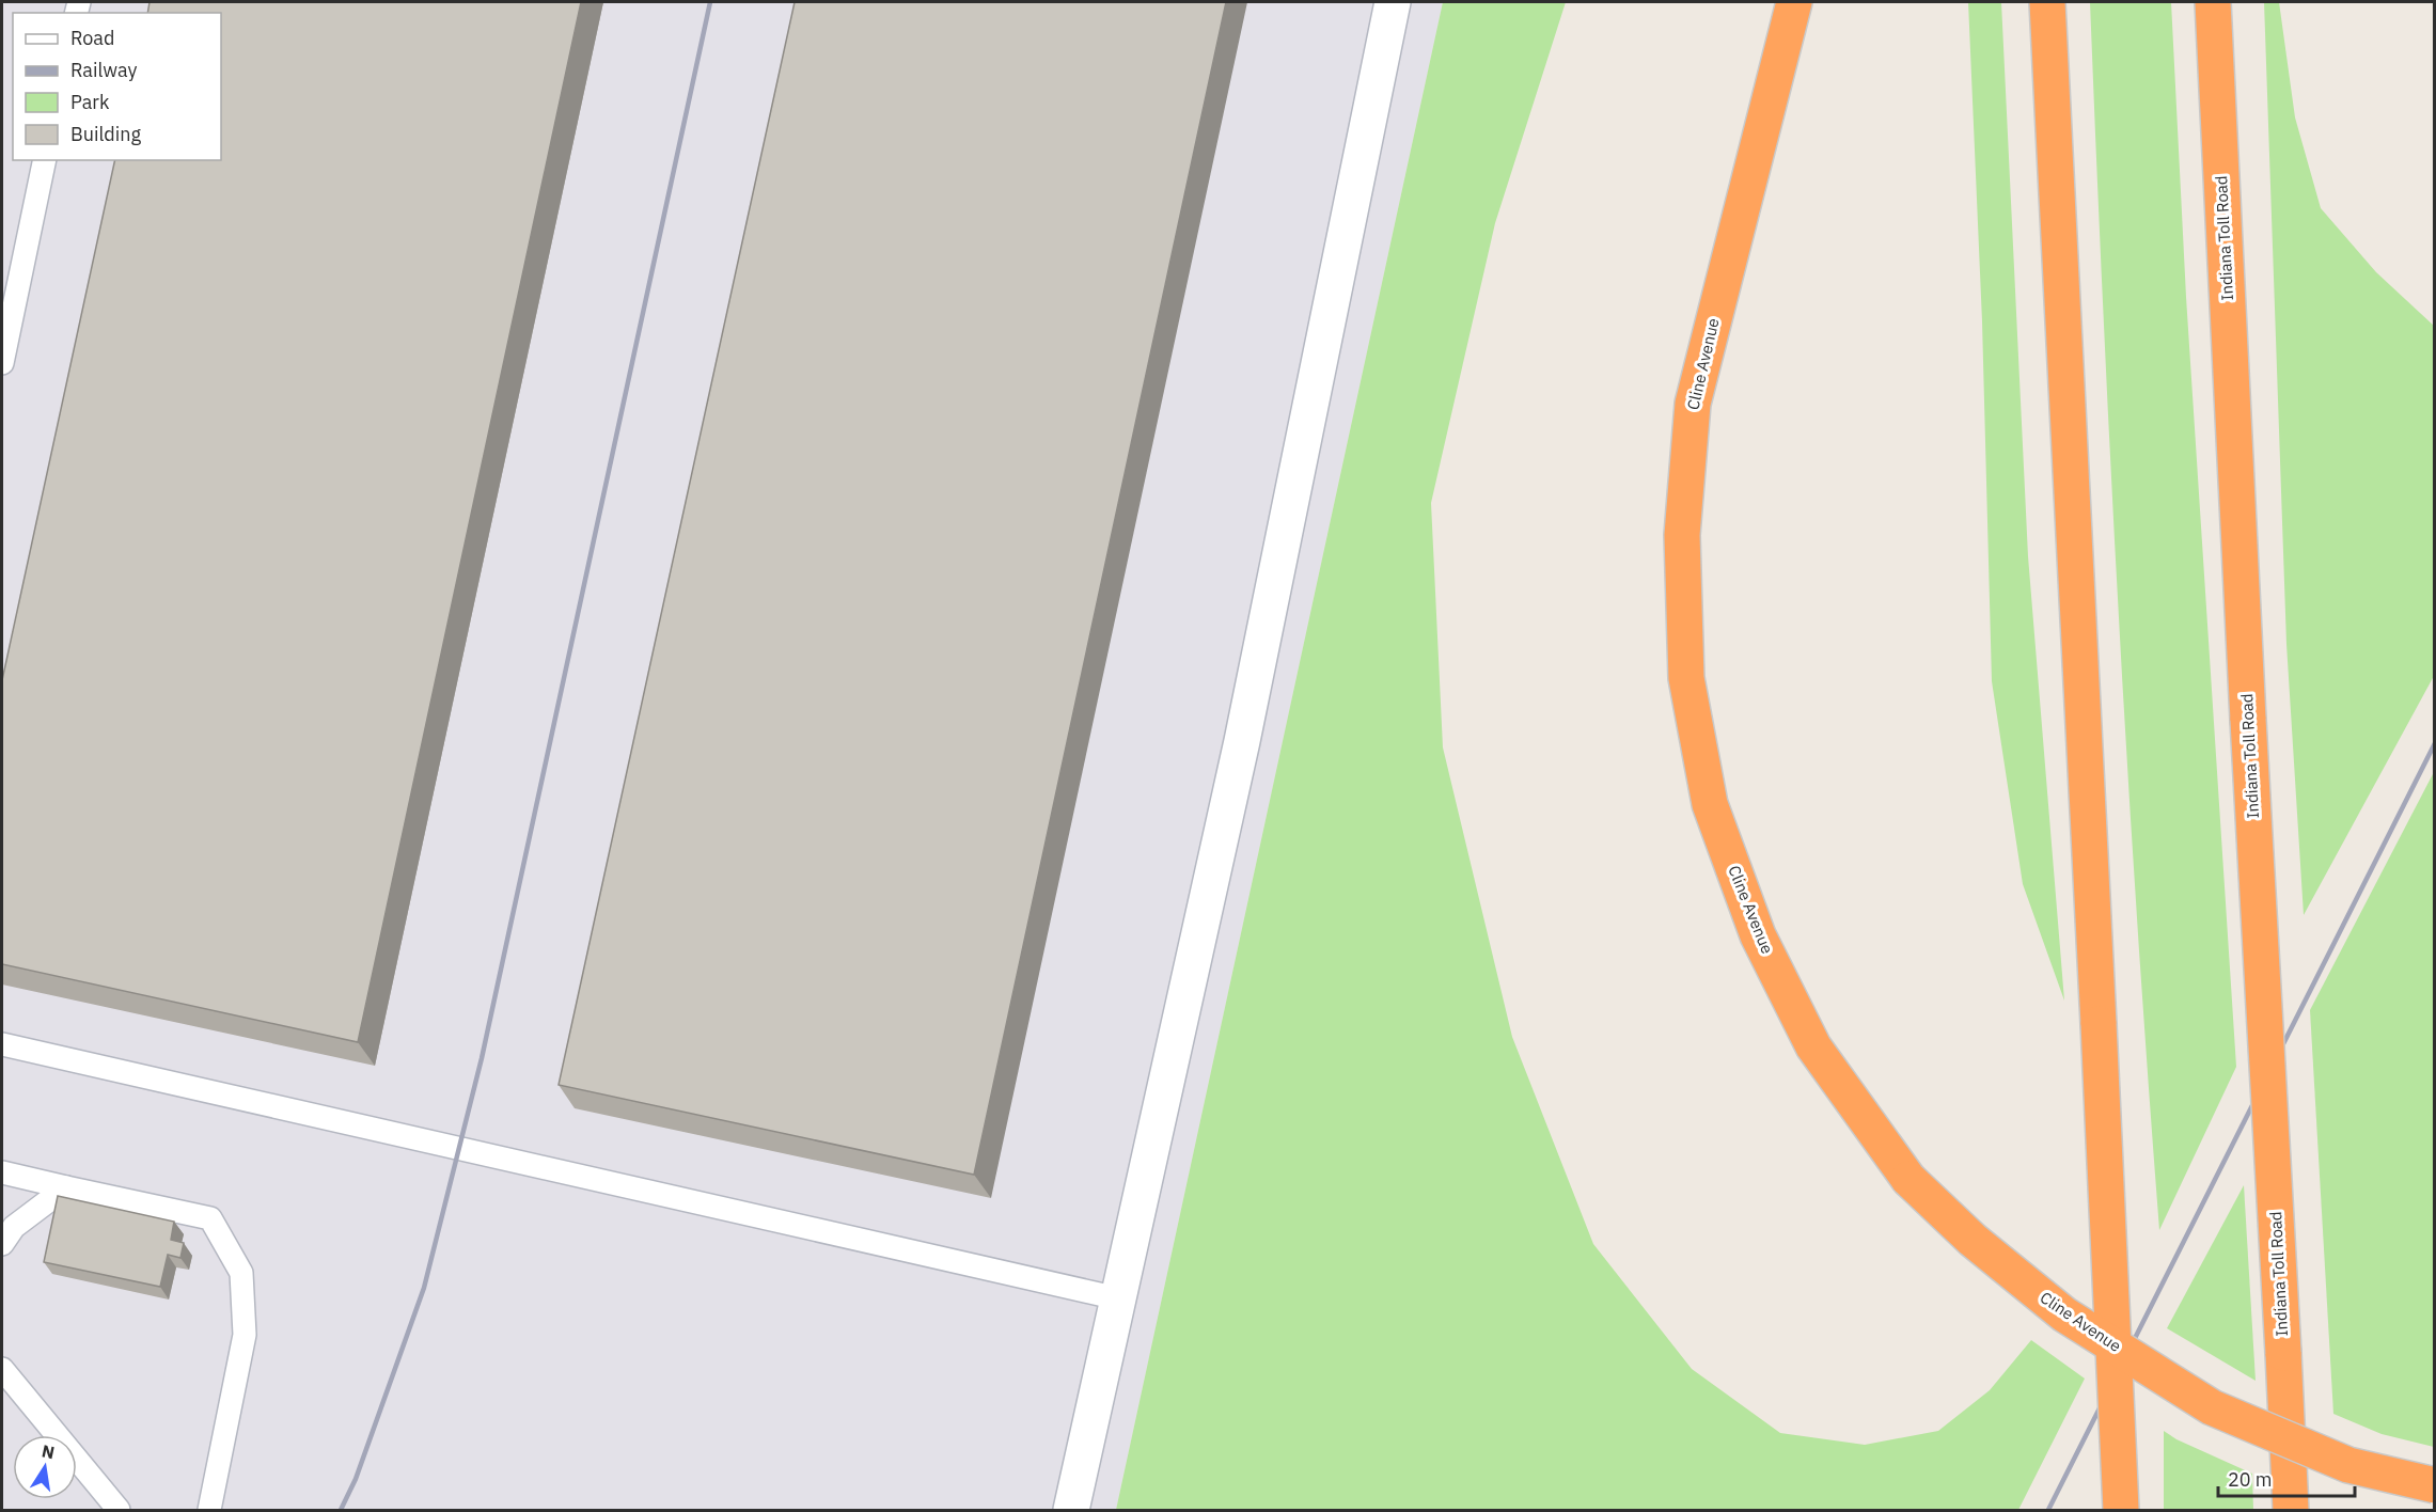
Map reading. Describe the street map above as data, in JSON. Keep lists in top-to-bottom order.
{
  "streets": {
    "highway": ["Indiana Toll Road", "Cline Avenue"]
  },
  "legend": [
    "Road",
    "Railway",
    "Park",
    "Building"
  ],
  "scale_bar": "20 m",
  "north": "top"
}
